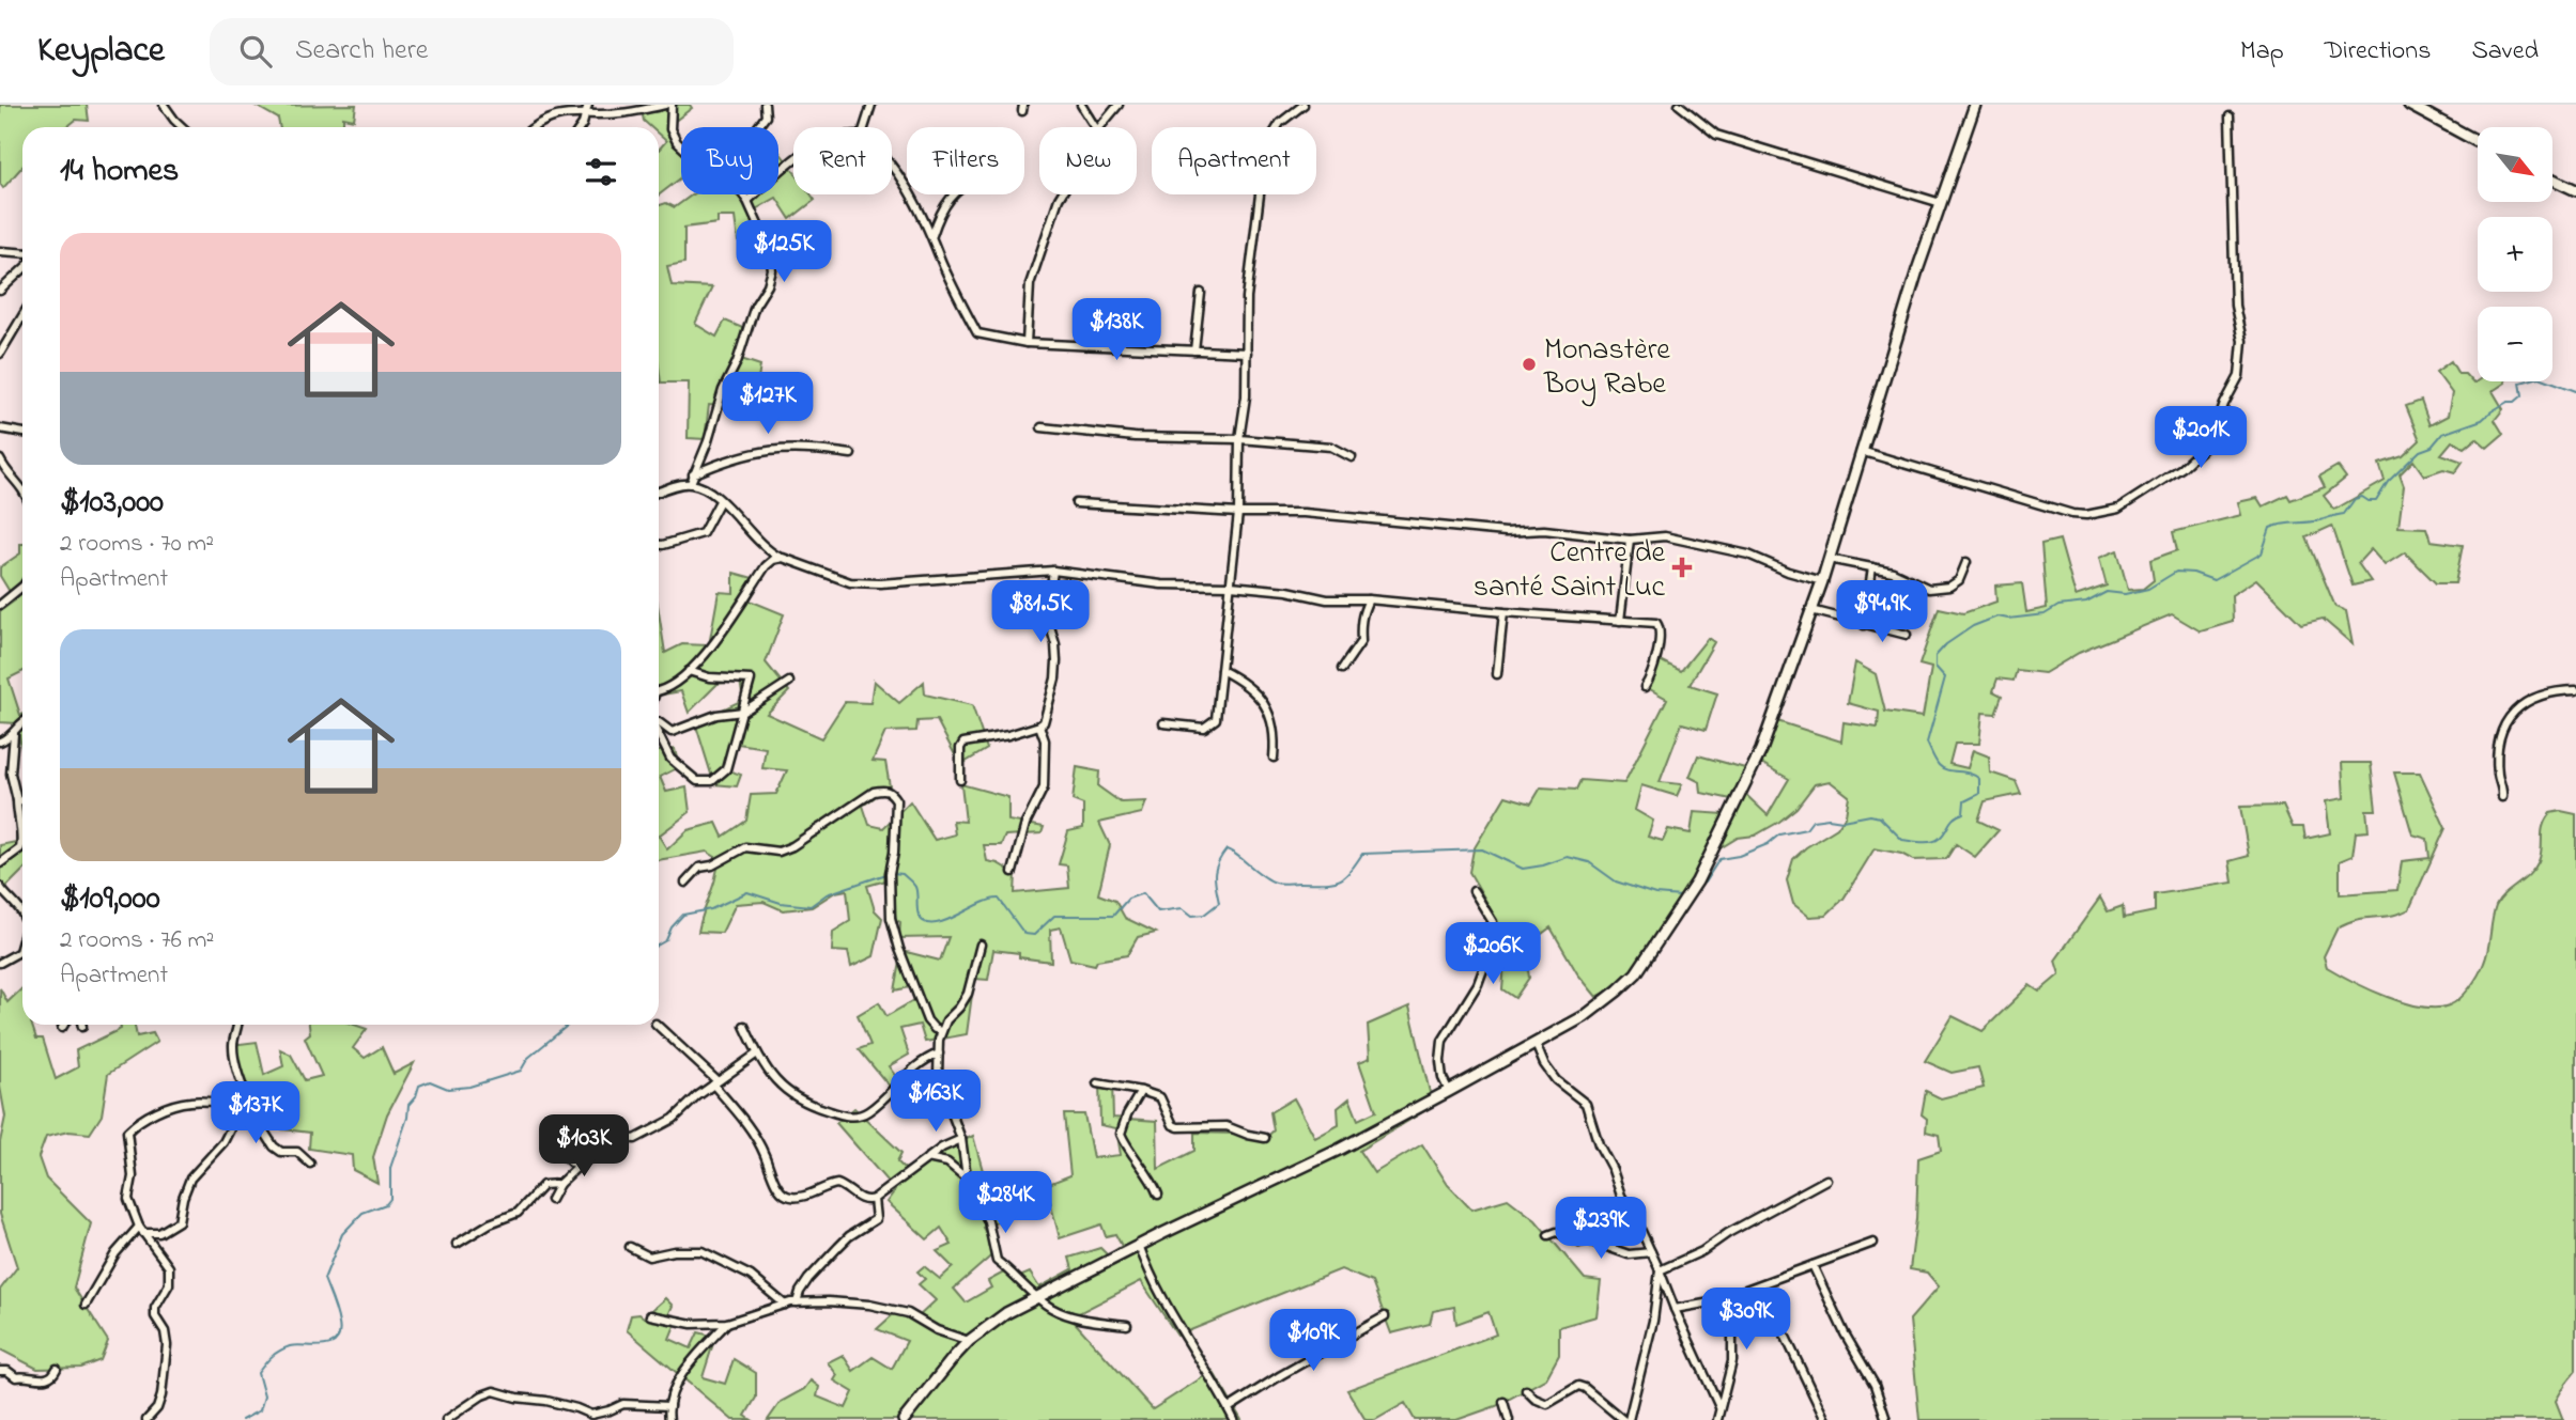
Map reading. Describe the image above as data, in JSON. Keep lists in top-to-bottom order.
{
  "places": {
    "other": ["Monastère Boy Rabe"],
    "health": ["Centre de santé Saint Luc"]
  },
  "north": "bottom right",
  "page": {
    "header": "Keyplace",
    "search": "Search here",
    "nav": ["Map", "Directions", "Saved"],
    "map_buttons": ["+", "−"],
    "chip": [
      "Buy",
      "Rent",
      "Filters",
      "New",
      "Apartment"
    ],
    "heading": "14 homes",
    "list": [
      {
        "name": "$103,000",
        "note": "2 rooms · 70 m² · Apartment"
      },
      {
        "name": "$109,000",
        "note": "2 rooms · 76 m² · Apartment"
      }
    ],
    "price": [
      "$125K",
      "$138K",
      "$127K",
      "$201K",
      "$81.5K",
      "$94.9K",
      "$206K",
      "$163K",
      "$137K",
      "$103K",
      "$284K",
      "$239K",
      "$309K",
      "$109K"
    ]
  }
}
